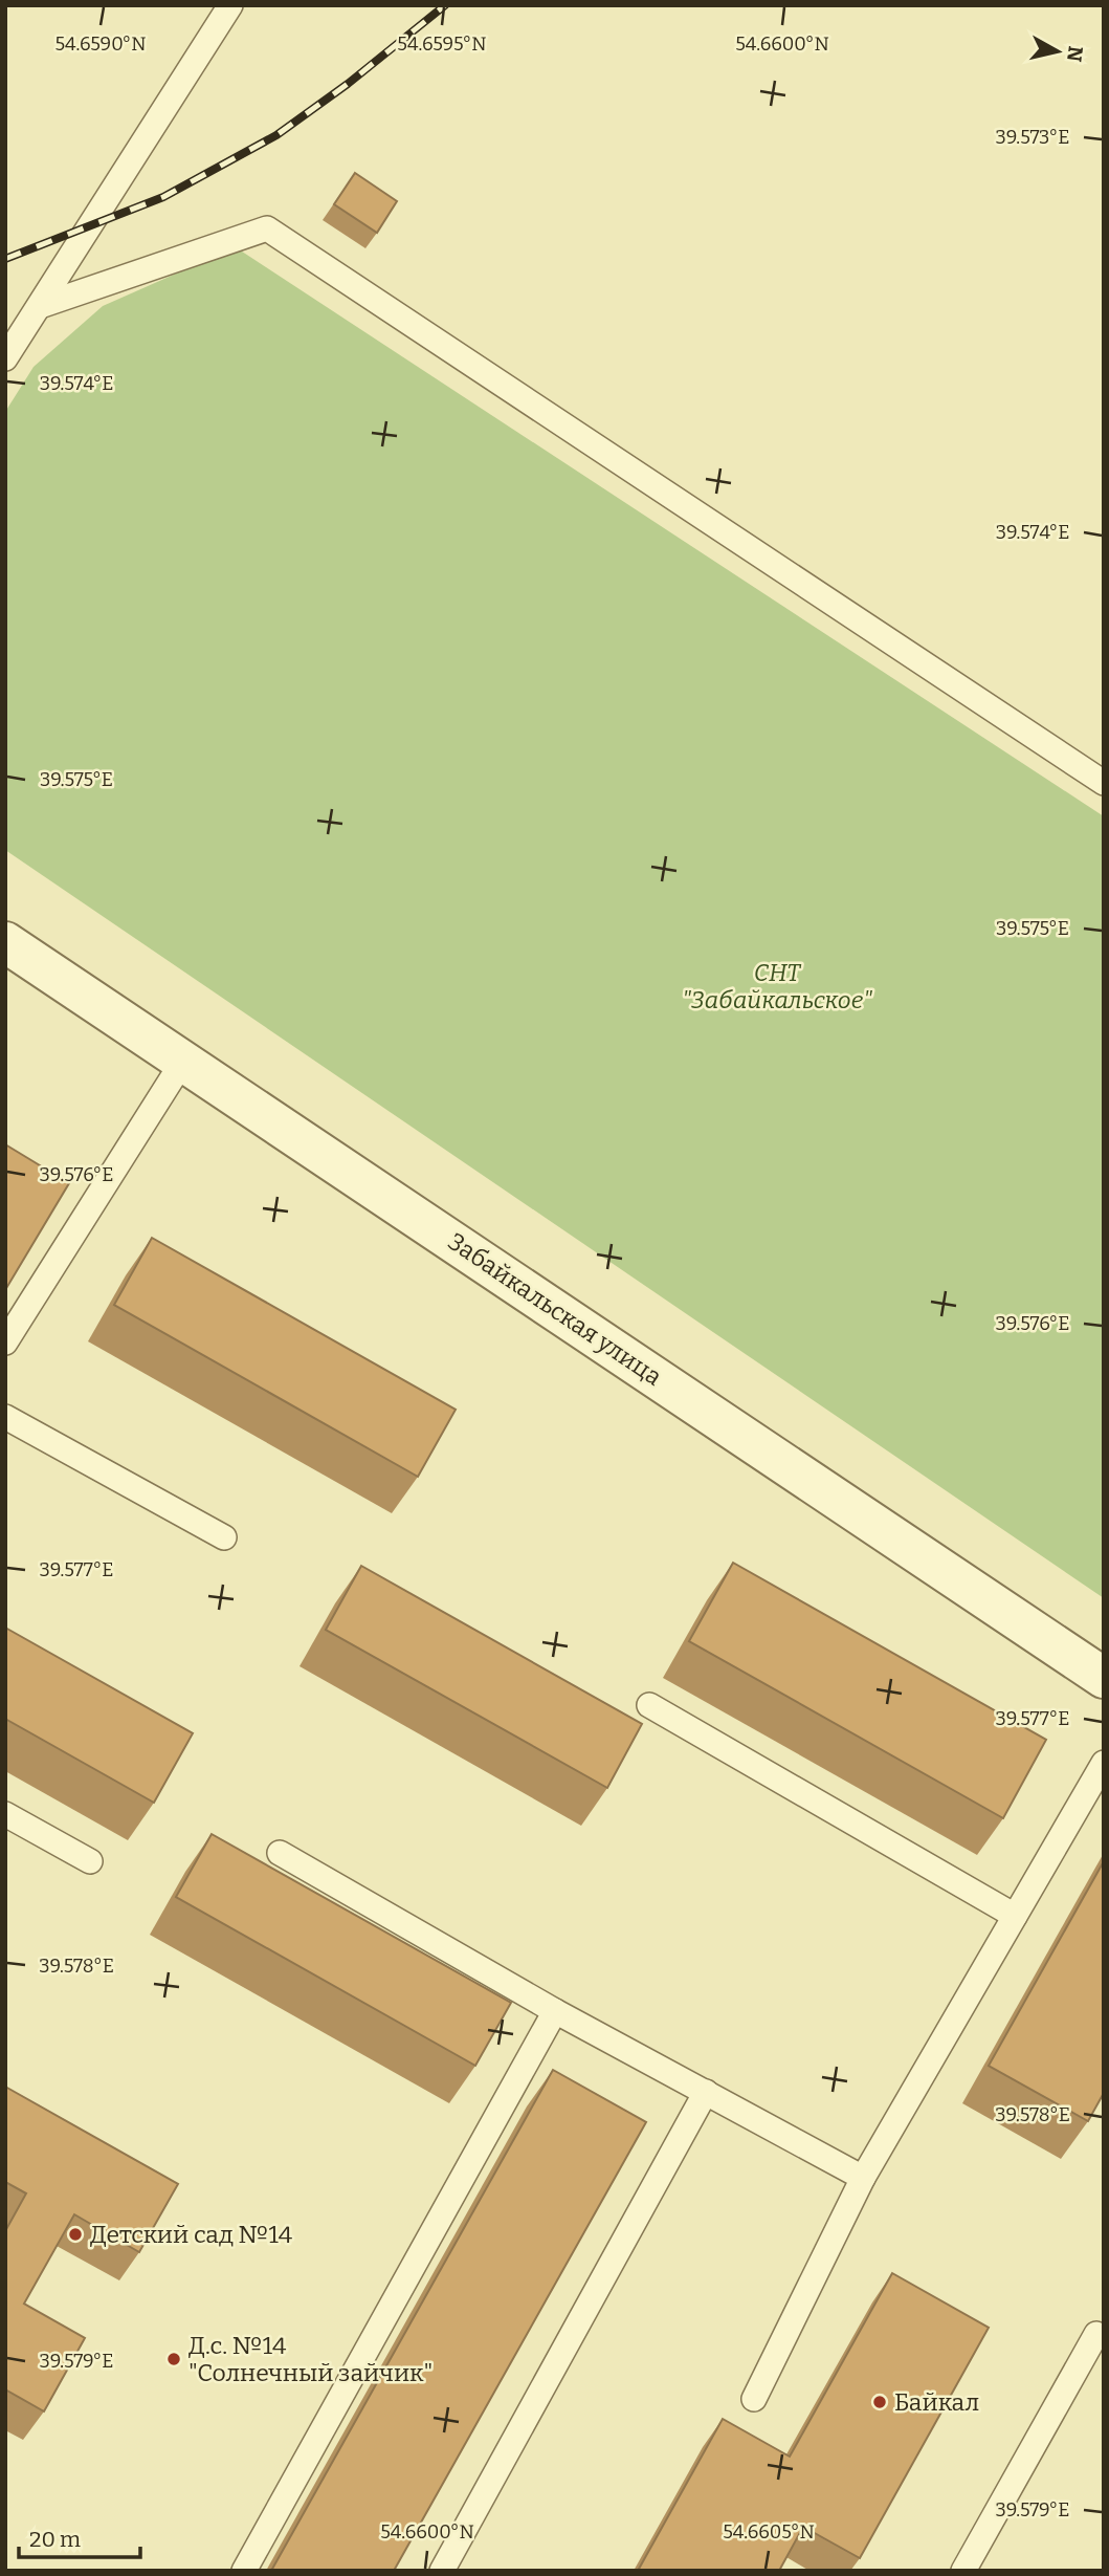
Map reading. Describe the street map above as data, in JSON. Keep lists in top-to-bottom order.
{
  "streets": {
    "street": ["Забайкальская улица"]
  },
  "parks": ["СНТ \"Забайкальское\""],
  "places": ["Детский сад №14", "Д.с. №14 \"Солнечный зайчик\"", "Байкал"],
  "scale_bar": "20 m",
  "north": "right",
  "coordinates": [
    "54.6590°N",
    "54.6595°N",
    "54.6600°N",
    "39.573°E",
    "39.574°E",
    "39.575°E",
    "39.576°E",
    "39.577°E",
    "39.578°E",
    "39.579°E",
    "54.6605°N"
  ]
}
